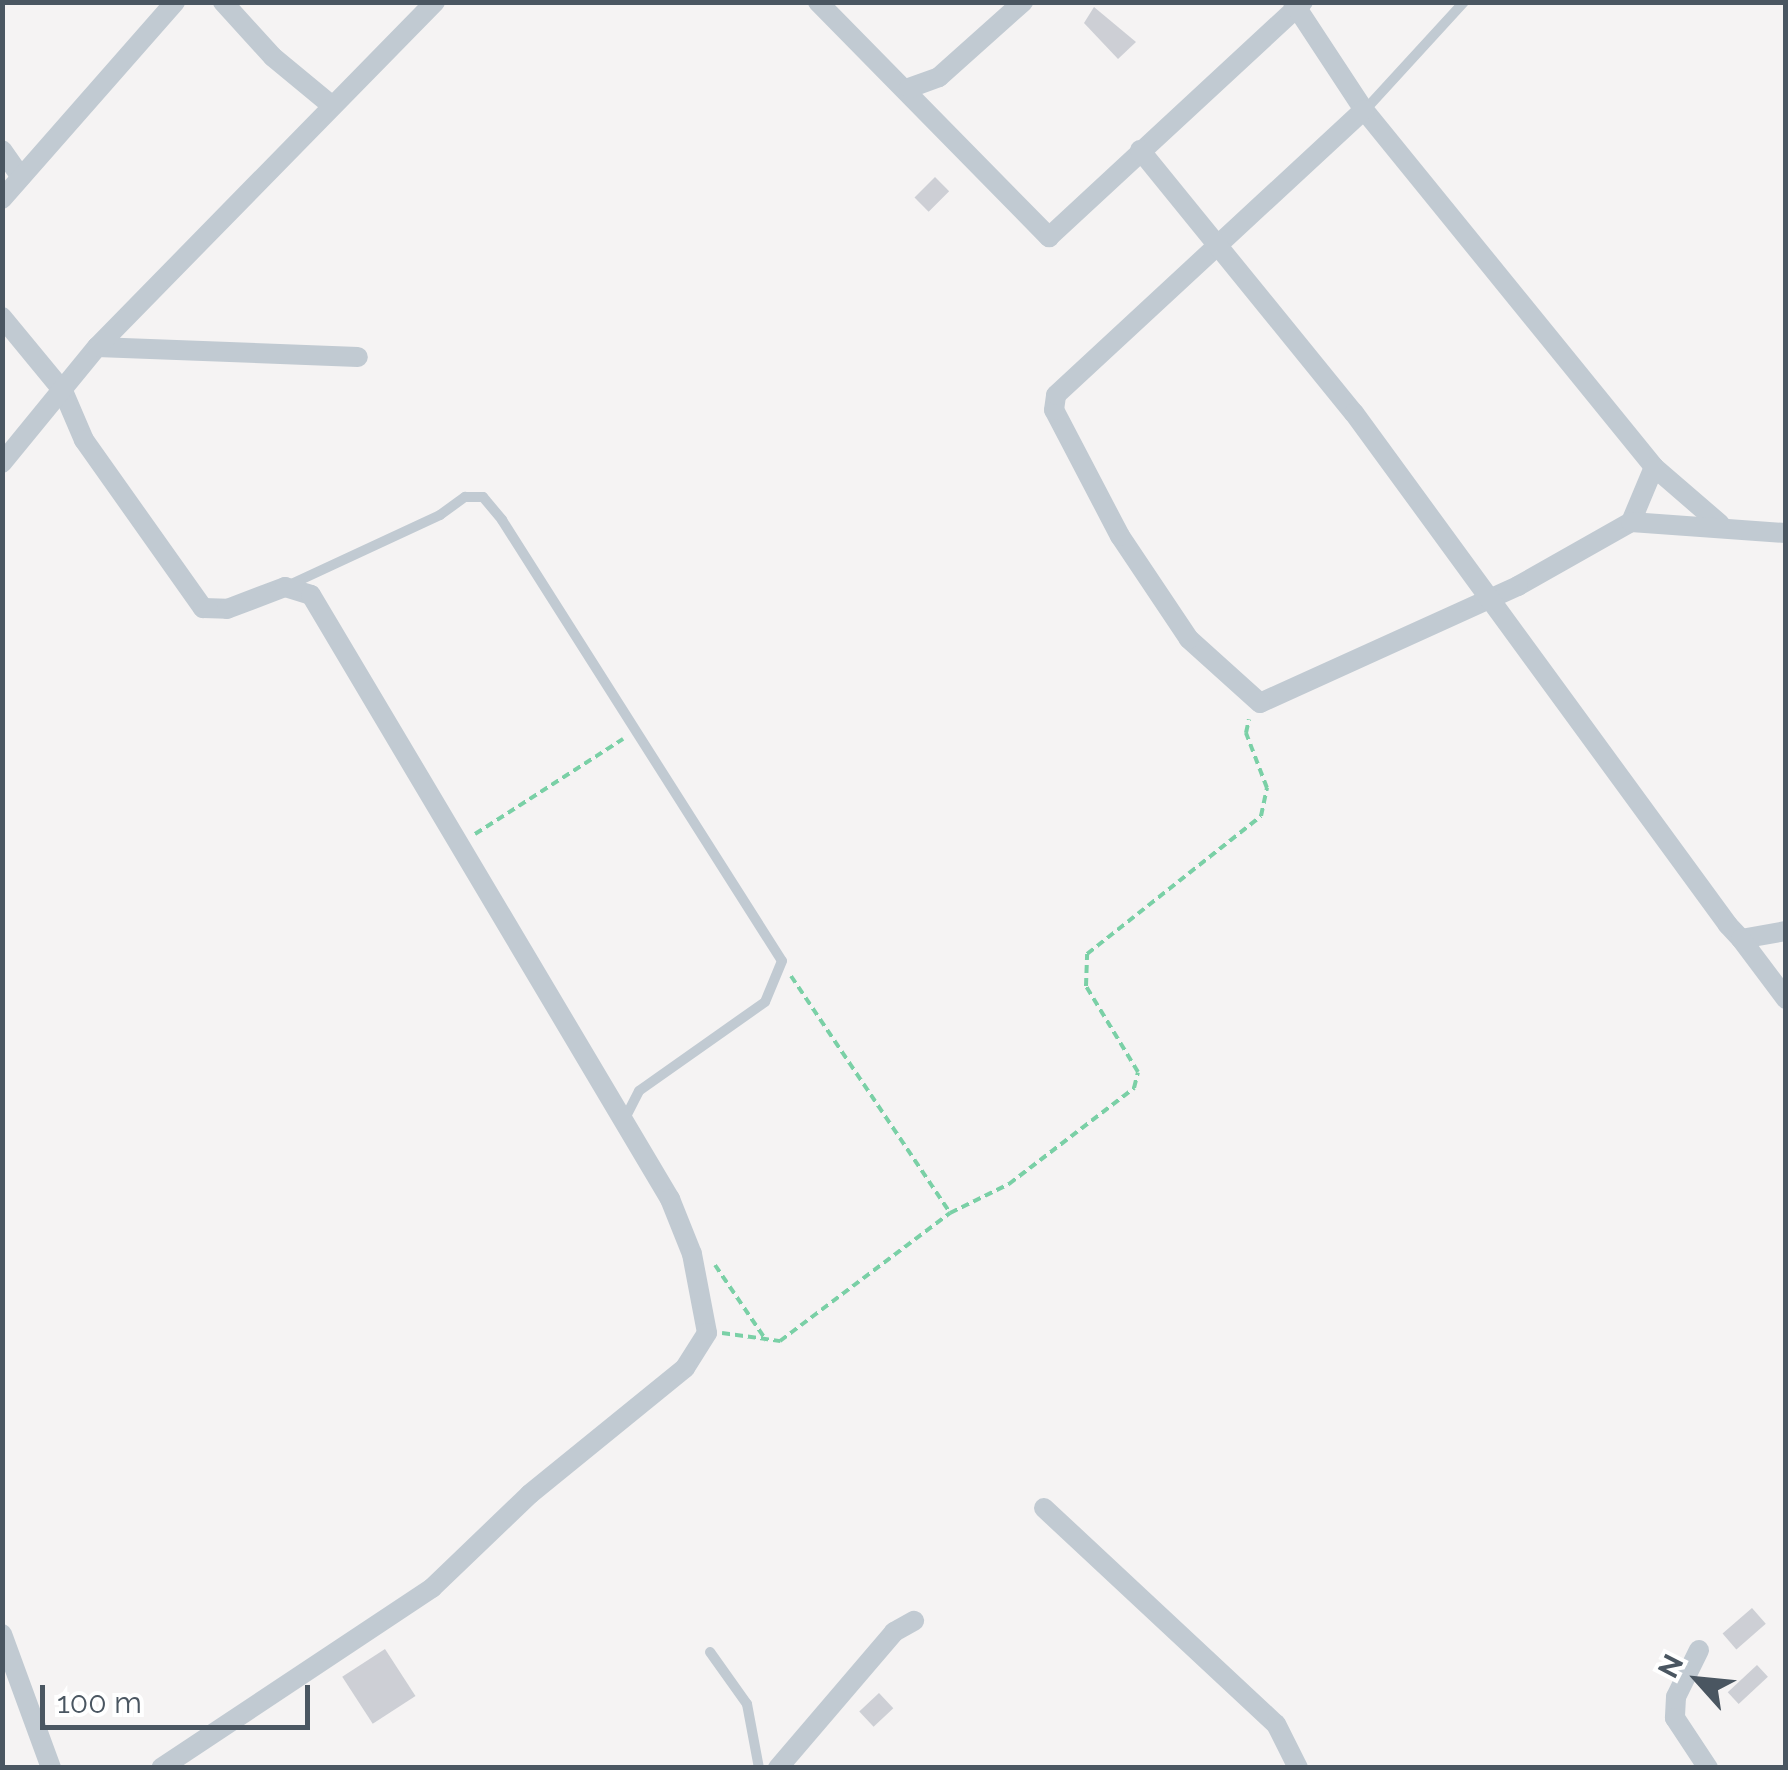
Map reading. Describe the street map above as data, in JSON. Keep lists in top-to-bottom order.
{
  "scale_bar": "100 m",
  "north": "top left"
}
